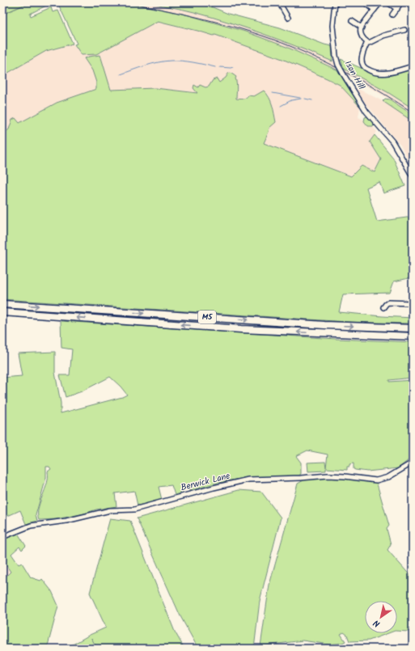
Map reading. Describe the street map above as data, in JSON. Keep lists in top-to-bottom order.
{
  "streets": {
    "highway": ["M5"],
    "street": ["Ison Hill", "Berwick Lane"]
  },
  "north": "bottom left"
}
